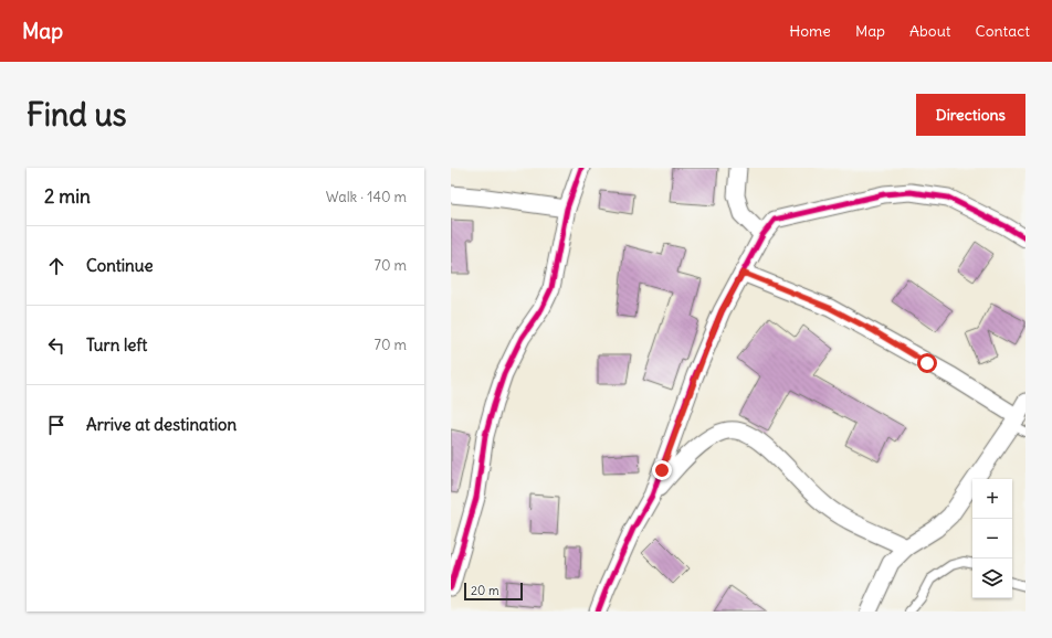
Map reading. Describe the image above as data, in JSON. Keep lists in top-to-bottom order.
{
  "scale_bar": "20 m",
  "page": {
    "header": "Map",
    "nav": [
      "Home",
      "Map",
      "About",
      "Contact"
    ],
    "buttons": "Directions",
    "title": "Find us",
    "heading": ["2 min", "Walk · 140 m"],
    "list": [
      ["Continue", "70 m"],
      ["Turn left", "70 m"],
      "Arrive at destination"
    ],
    "map_buttons": ["+", "−"],
    "scale": "20 m"
  }
}
